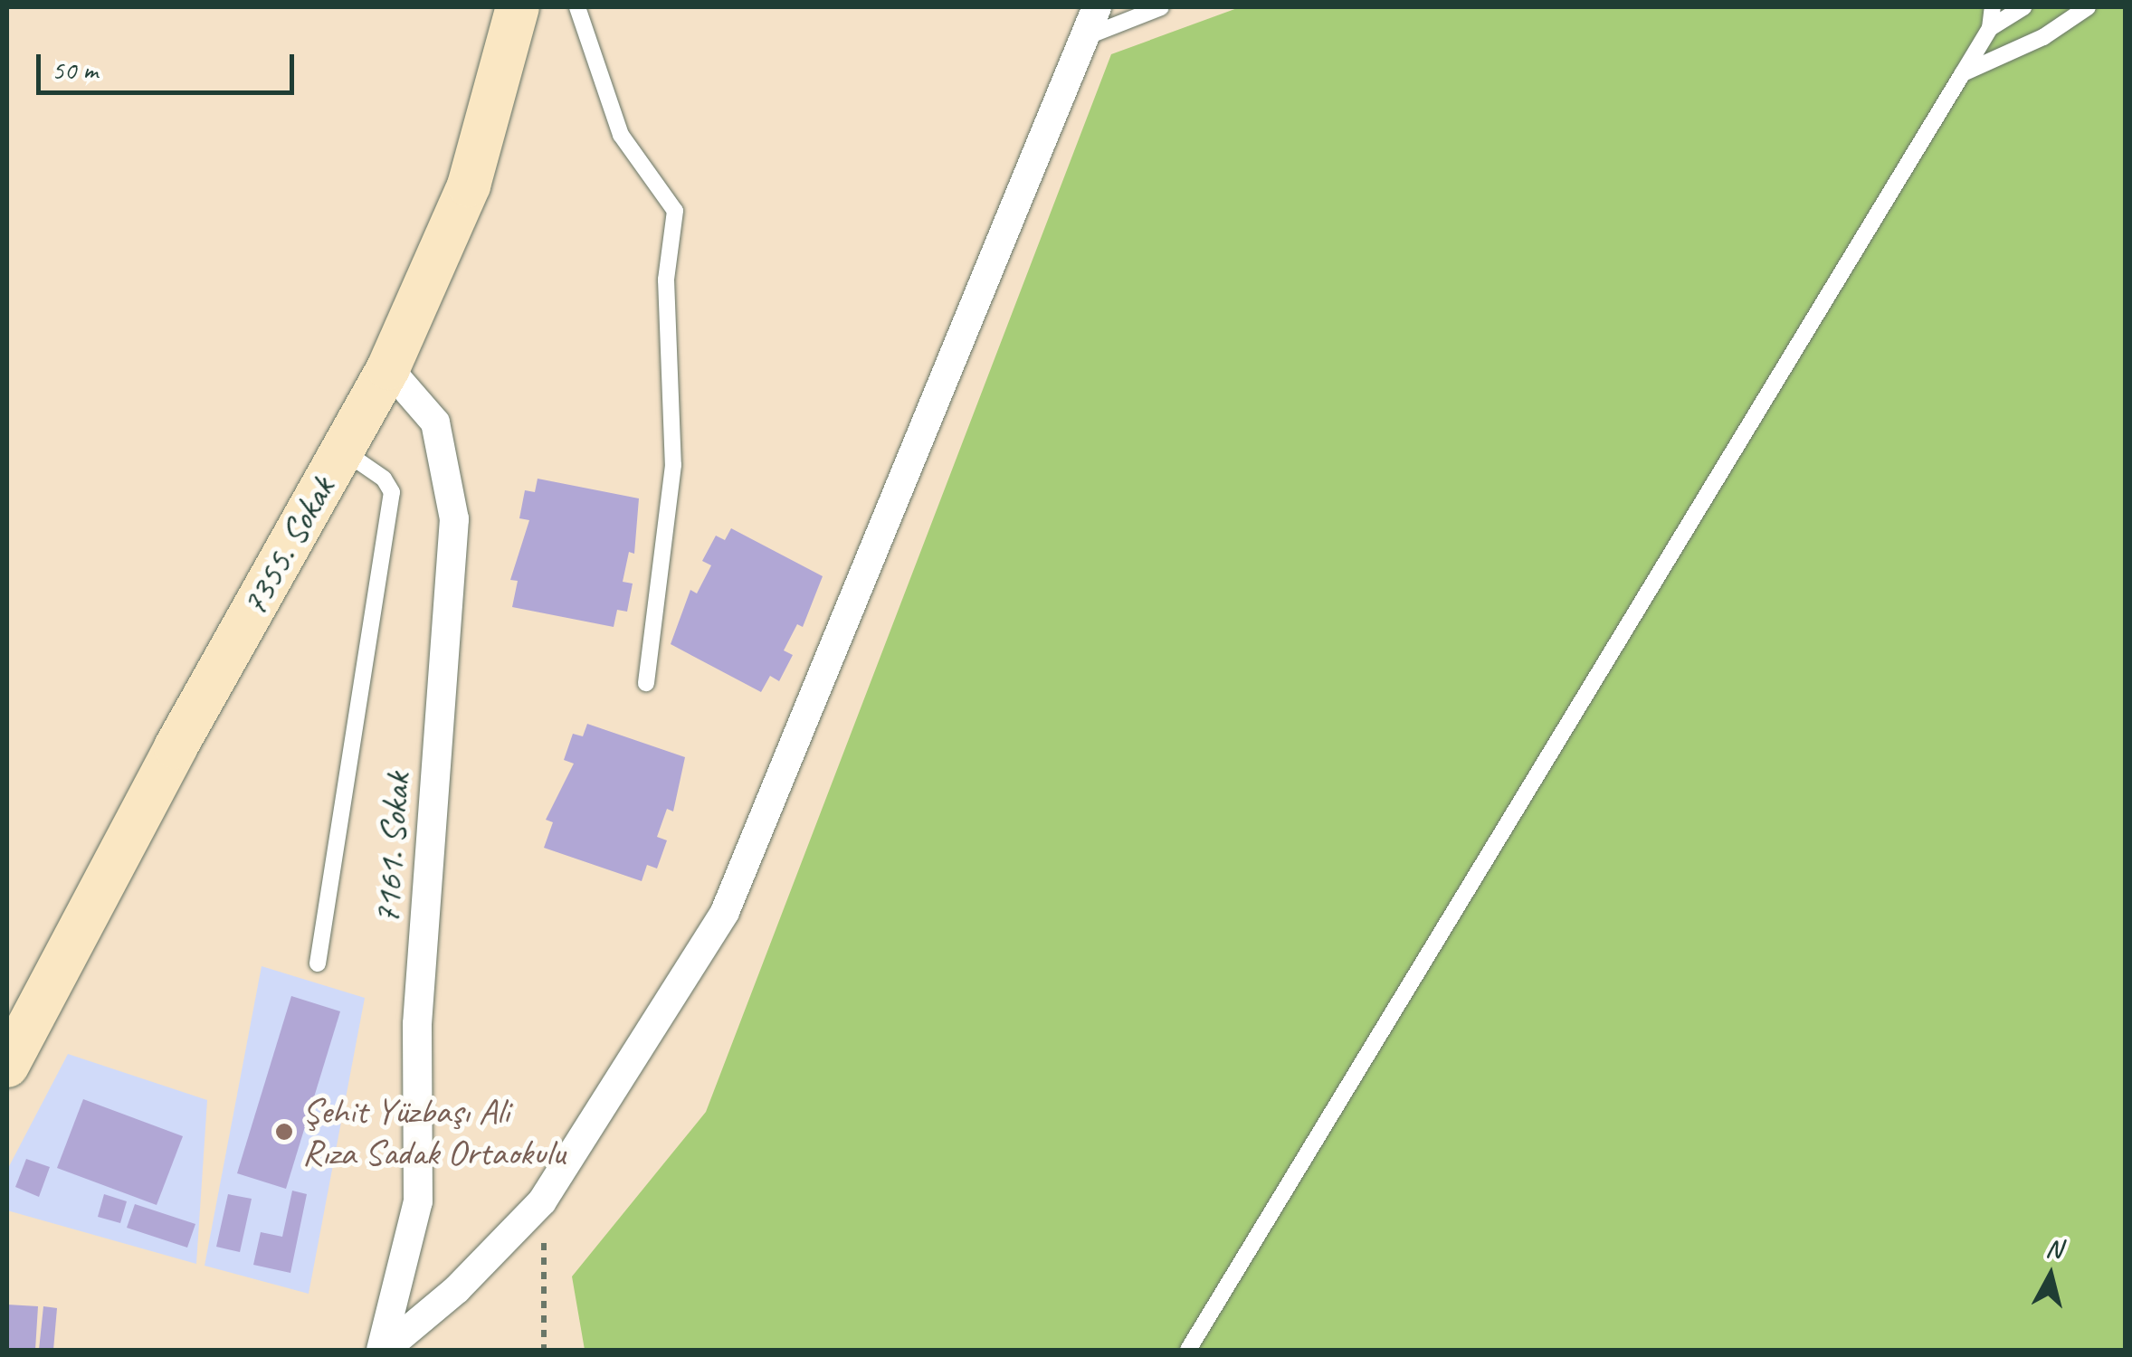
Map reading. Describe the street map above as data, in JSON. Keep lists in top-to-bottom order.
{
  "streets": {
    "street": ["7355. Sokak", "7161. Sokak"]
  },
  "crossings": [
    ["7355. Sokak", "7161. Sokak"]
  ],
  "places": ["Şehit Yüzbaşı Ali Rıza Sadak Ortaokulu"],
  "scale_bar": "50 m",
  "north": "top"
}
